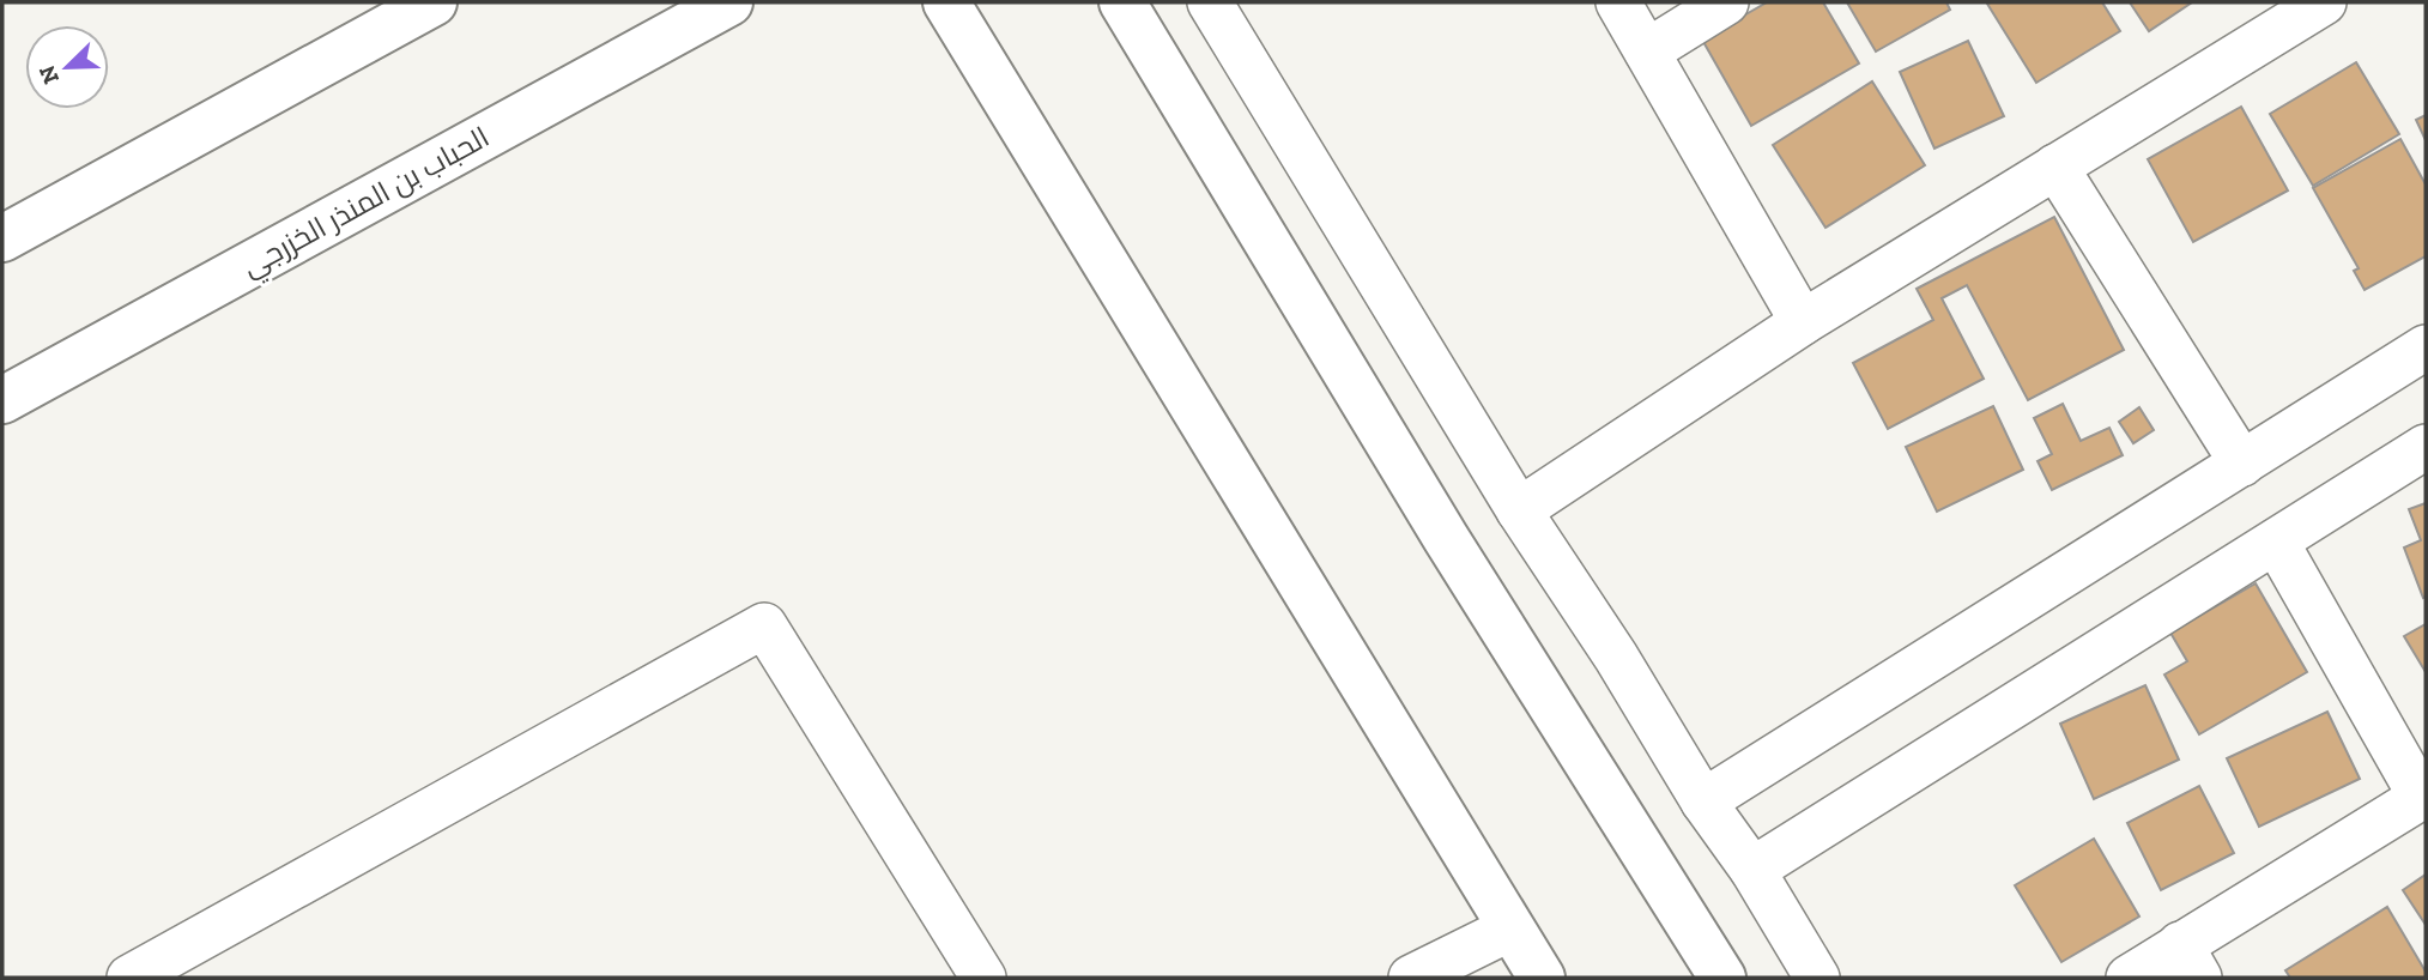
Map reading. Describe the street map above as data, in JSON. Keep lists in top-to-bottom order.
{
  "streets": {
    "main road": ["الحباب بن المنذر الخزرجي"]
  },
  "north": "bottom left"
}
